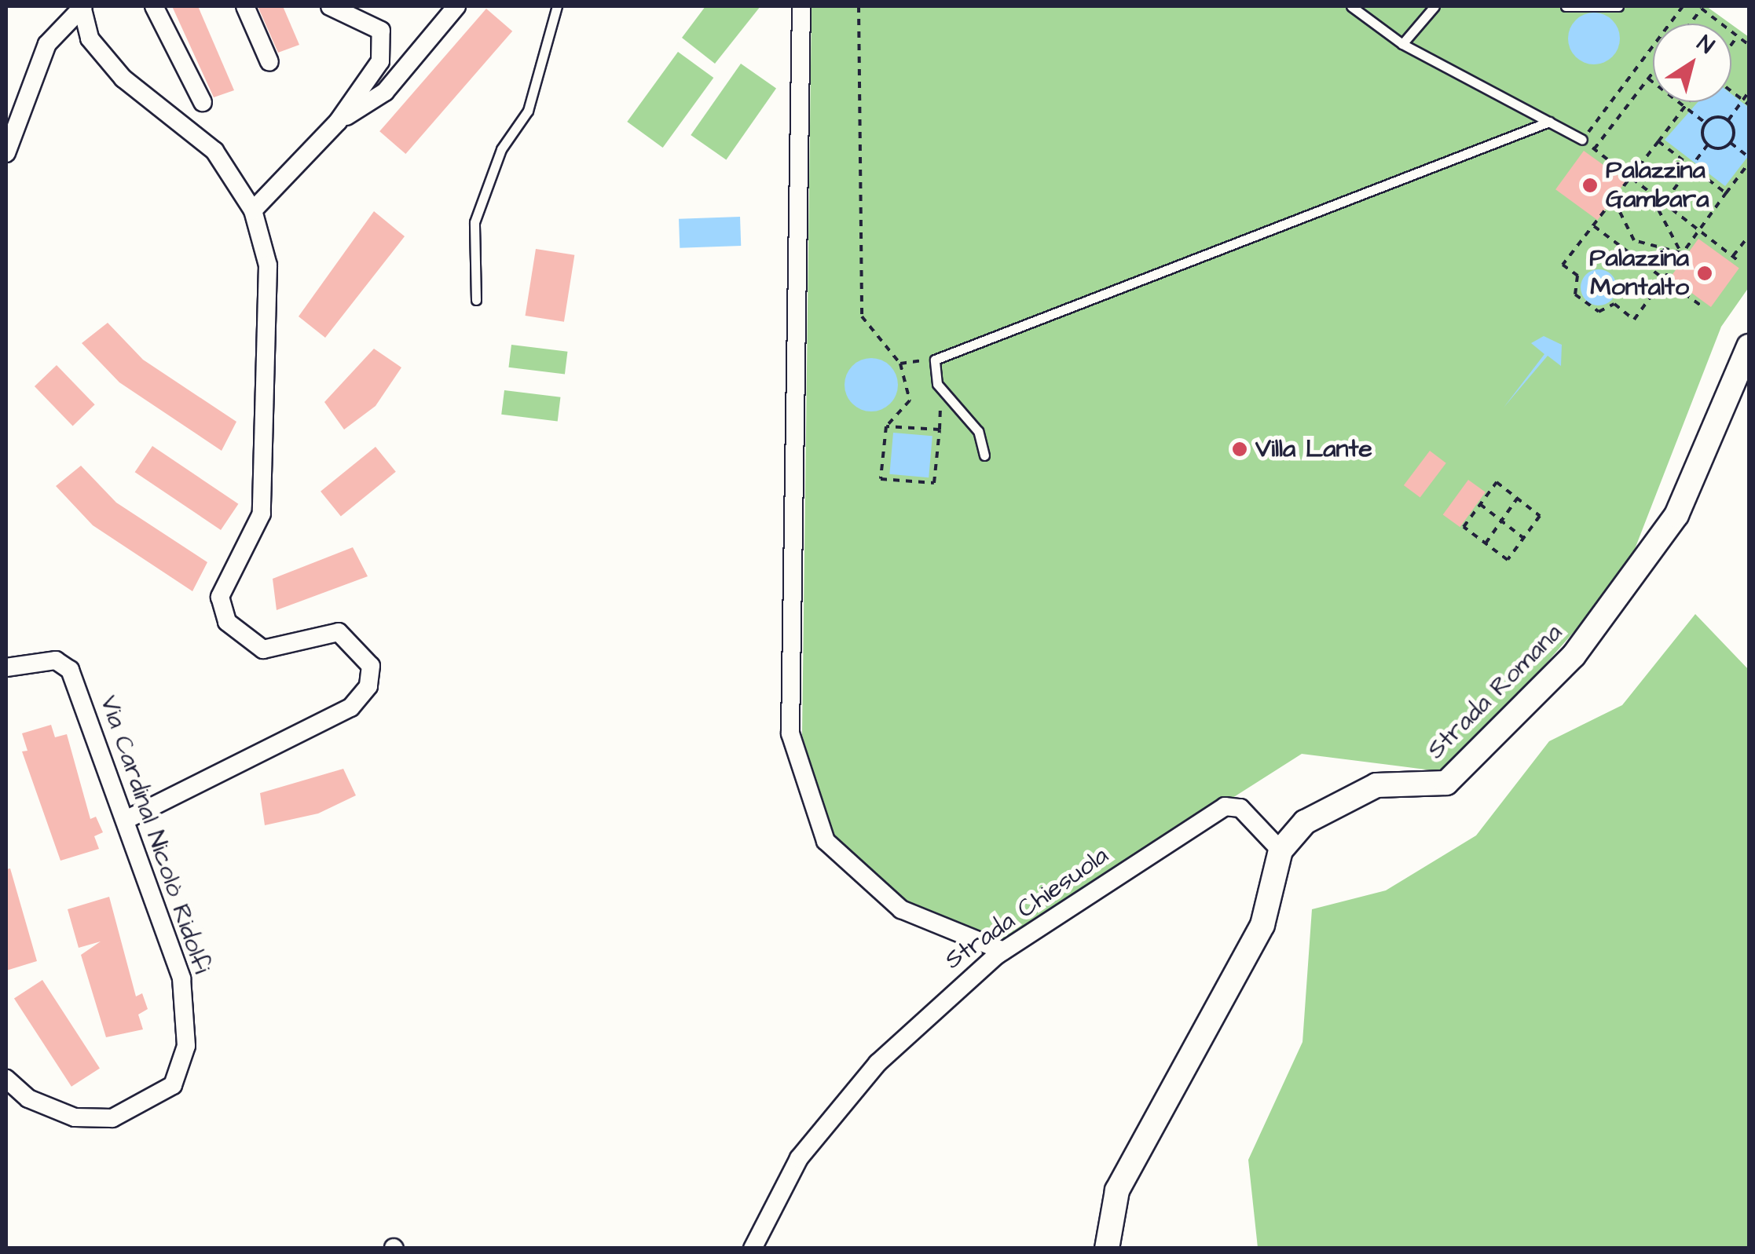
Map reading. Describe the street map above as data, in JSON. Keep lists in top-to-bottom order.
{
  "streets": {
    "street": ["Strada Romana", "Via Cardinal Nicolò Ridolfi", "Strada Chiesuola"]
  },
  "crossings": [
    ["Strada Romana", "Strada Chiesuola"]
  ],
  "places": ["Palazzina Gambara", "Palazzina Montalto", "Villa Lante"],
  "north": "top right"
}
